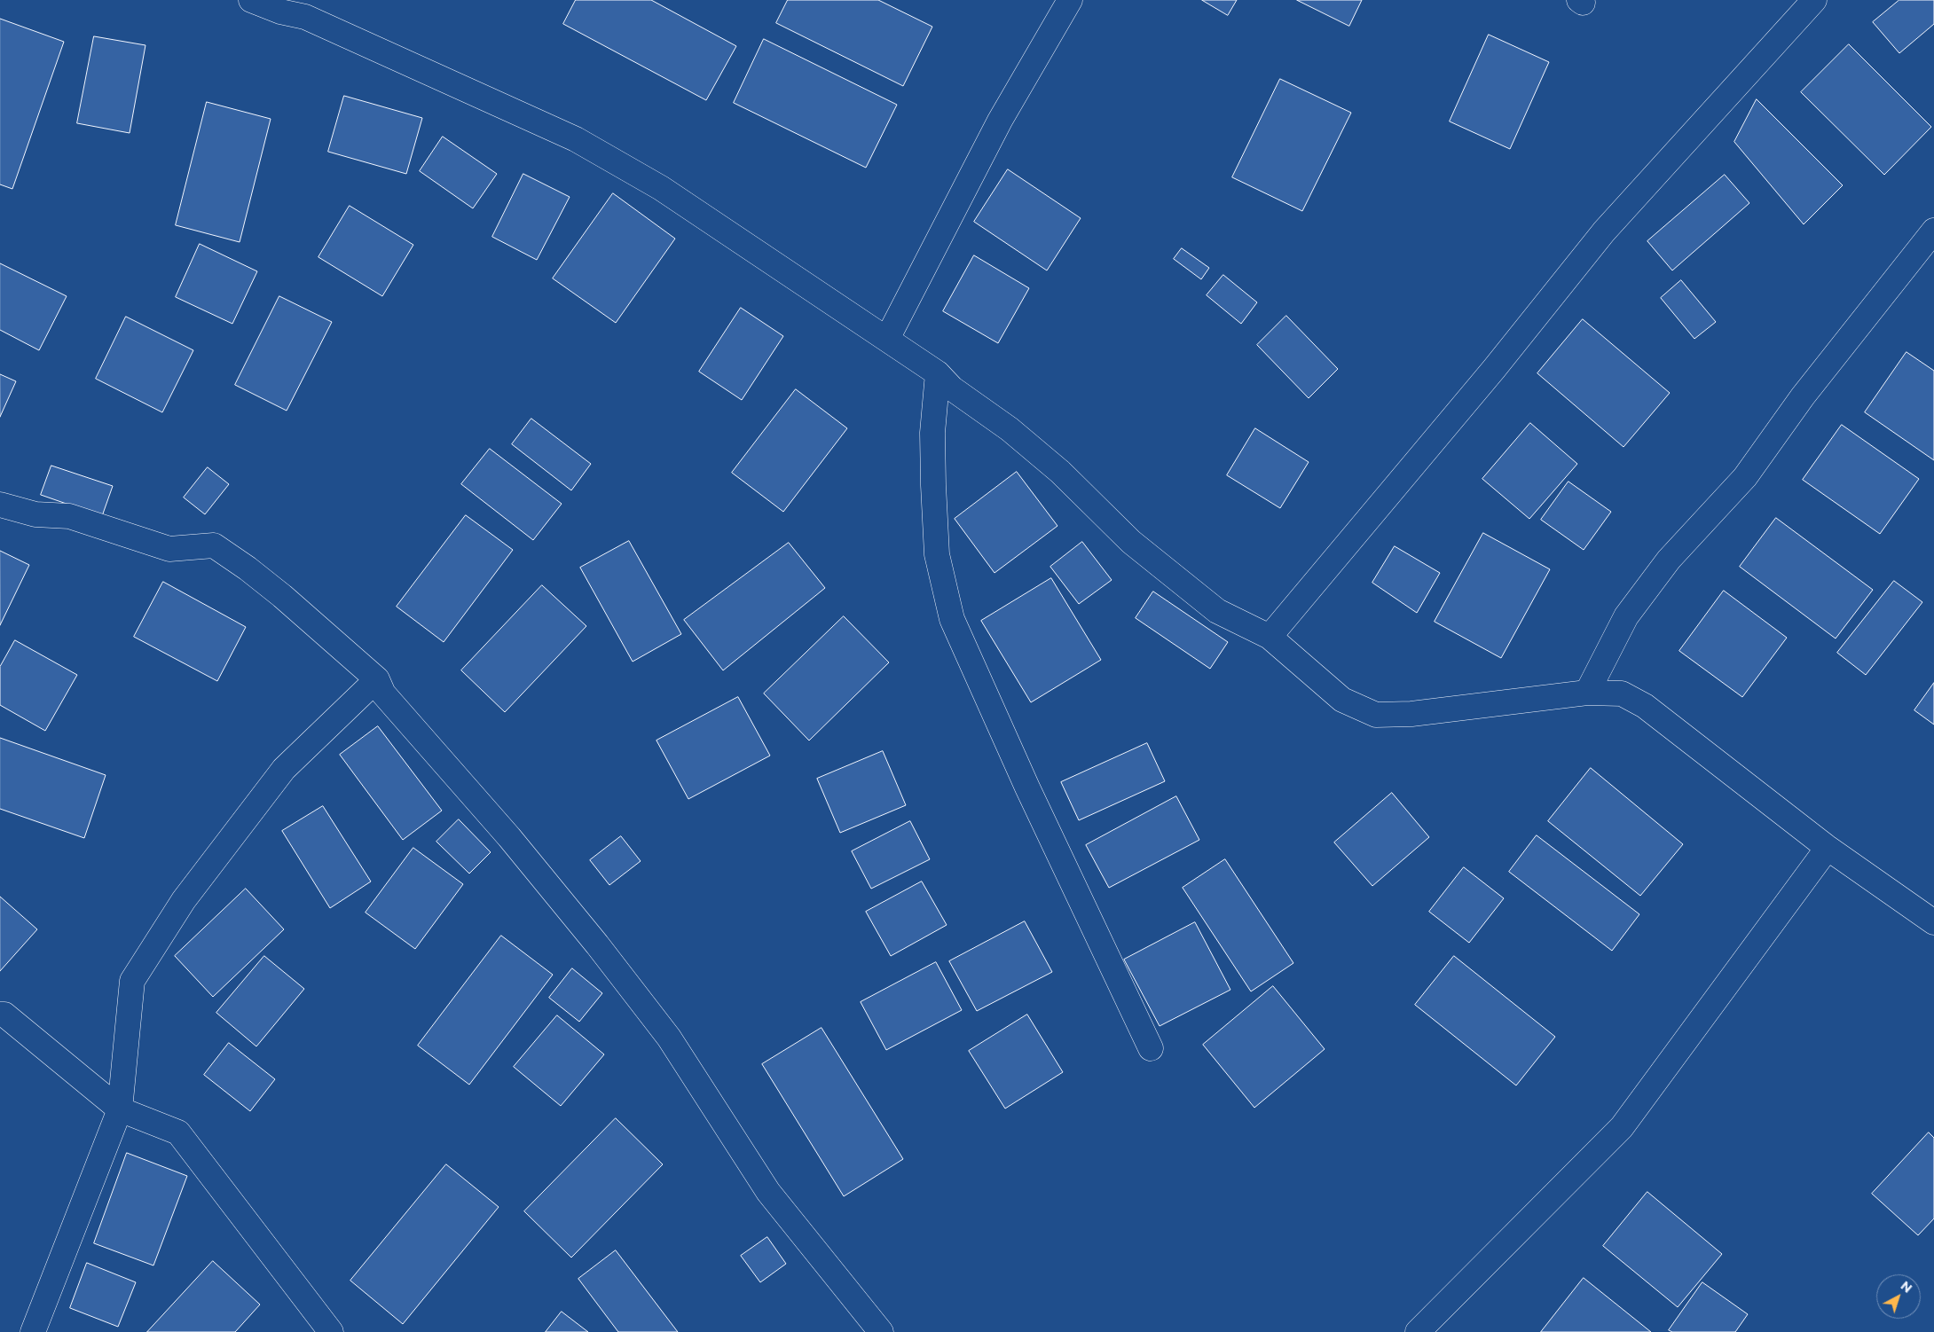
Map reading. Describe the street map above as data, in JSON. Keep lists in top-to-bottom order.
{
  "north": "top right"
}
